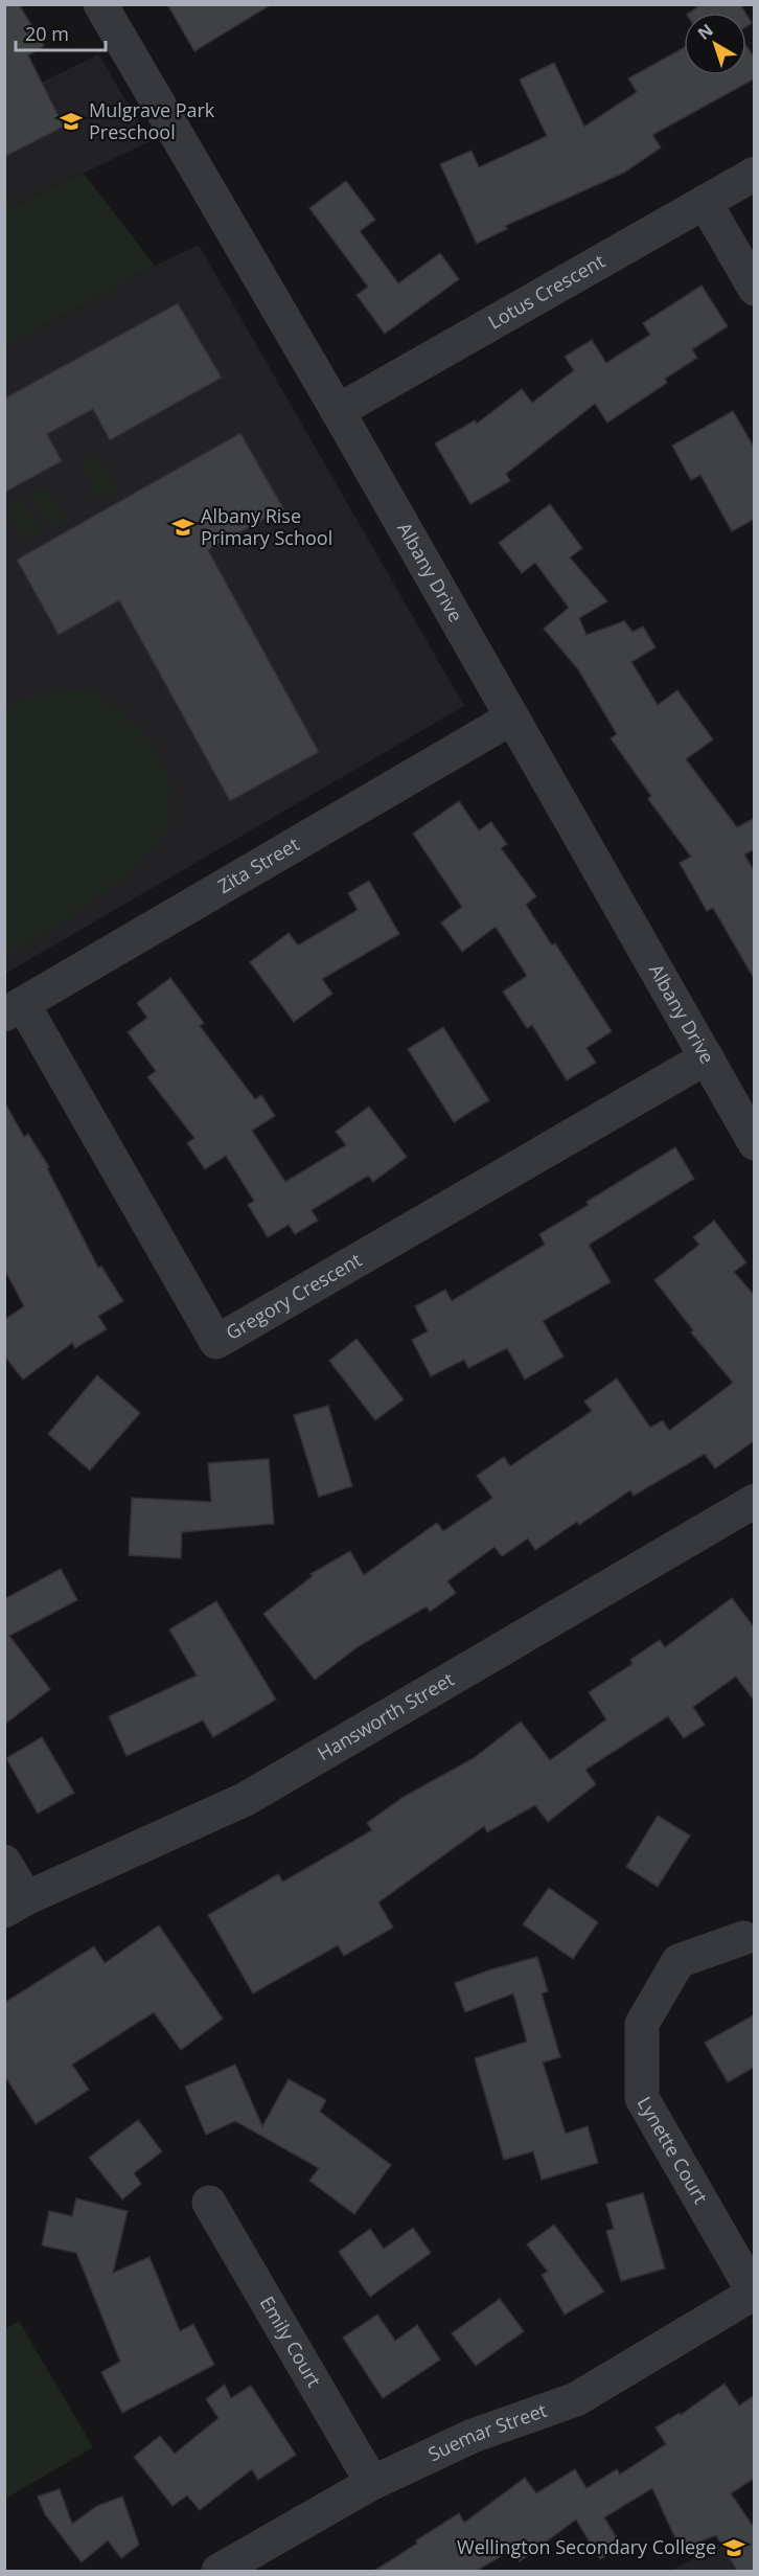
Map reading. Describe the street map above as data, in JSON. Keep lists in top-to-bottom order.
{
  "streets": {
    "street": [
      "Lotus Crescent",
      "Albany Drive",
      "Zita Street",
      "Gregory Crescent",
      "Hansworth Street",
      "Lynette Court",
      "Emily Court",
      "Suemar Street"
    ]
  },
  "crossings": [
    ["Lotus Crescent", "Albany Drive"],
    ["Albany Drive", "Zita Street"],
    ["Albany Drive", "Gregory Crescent"],
    ["Zita Street", "Gregory Crescent"],
    ["Lynette Court", "Suemar Street"],
    ["Emily Court", "Suemar Street"]
  ],
  "places": {
    "school or university": ["Mulgrave Park Preschool", "Albany Rise Primary School", "Wellington Secondary College"]
  },
  "scale_bar": "20 m",
  "north": "top left"
}
